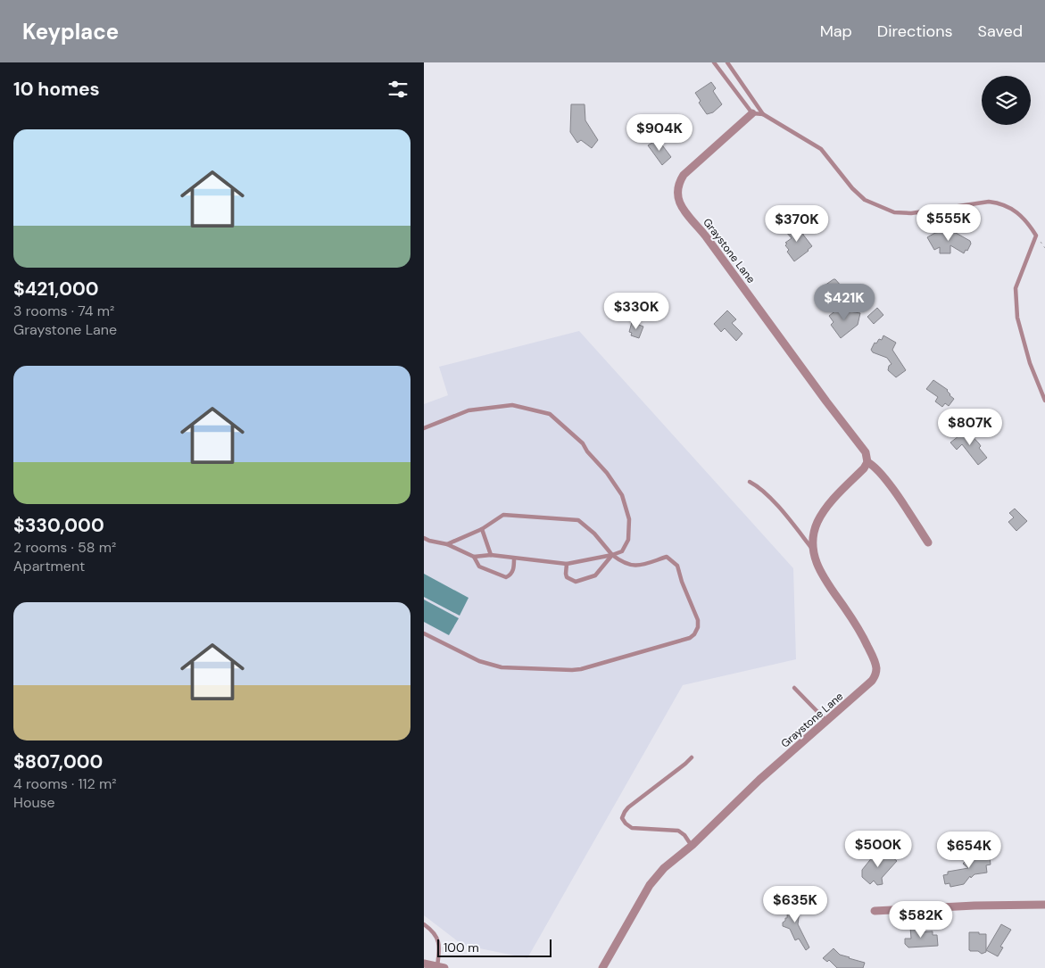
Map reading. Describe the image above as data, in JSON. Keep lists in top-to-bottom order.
{
  "streets": {
    "street": ["Graystone Lane"]
  },
  "scale_bar": "100 m",
  "page": {
    "header": "Keyplace",
    "nav": ["Map", "Directions", "Saved"],
    "heading": "10 homes",
    "price": [
      "$904K",
      "$555K",
      "$370K",
      "$421K",
      "$330K",
      "$807K",
      "$500K",
      "$654K",
      "$635K",
      "$582K"
    ],
    "list": [
      {
        "name": "$421,000",
        "note": "3 rooms · 74 m² · Graystone Lane"
      },
      {
        "name": "$330,000",
        "note": "2 rooms · 58 m² · Apartment"
      },
      {
        "name": "$807,000",
        "note": "4 rooms · 112 m² · House"
      }
    ],
    "scale": "100 m"
  }
}
